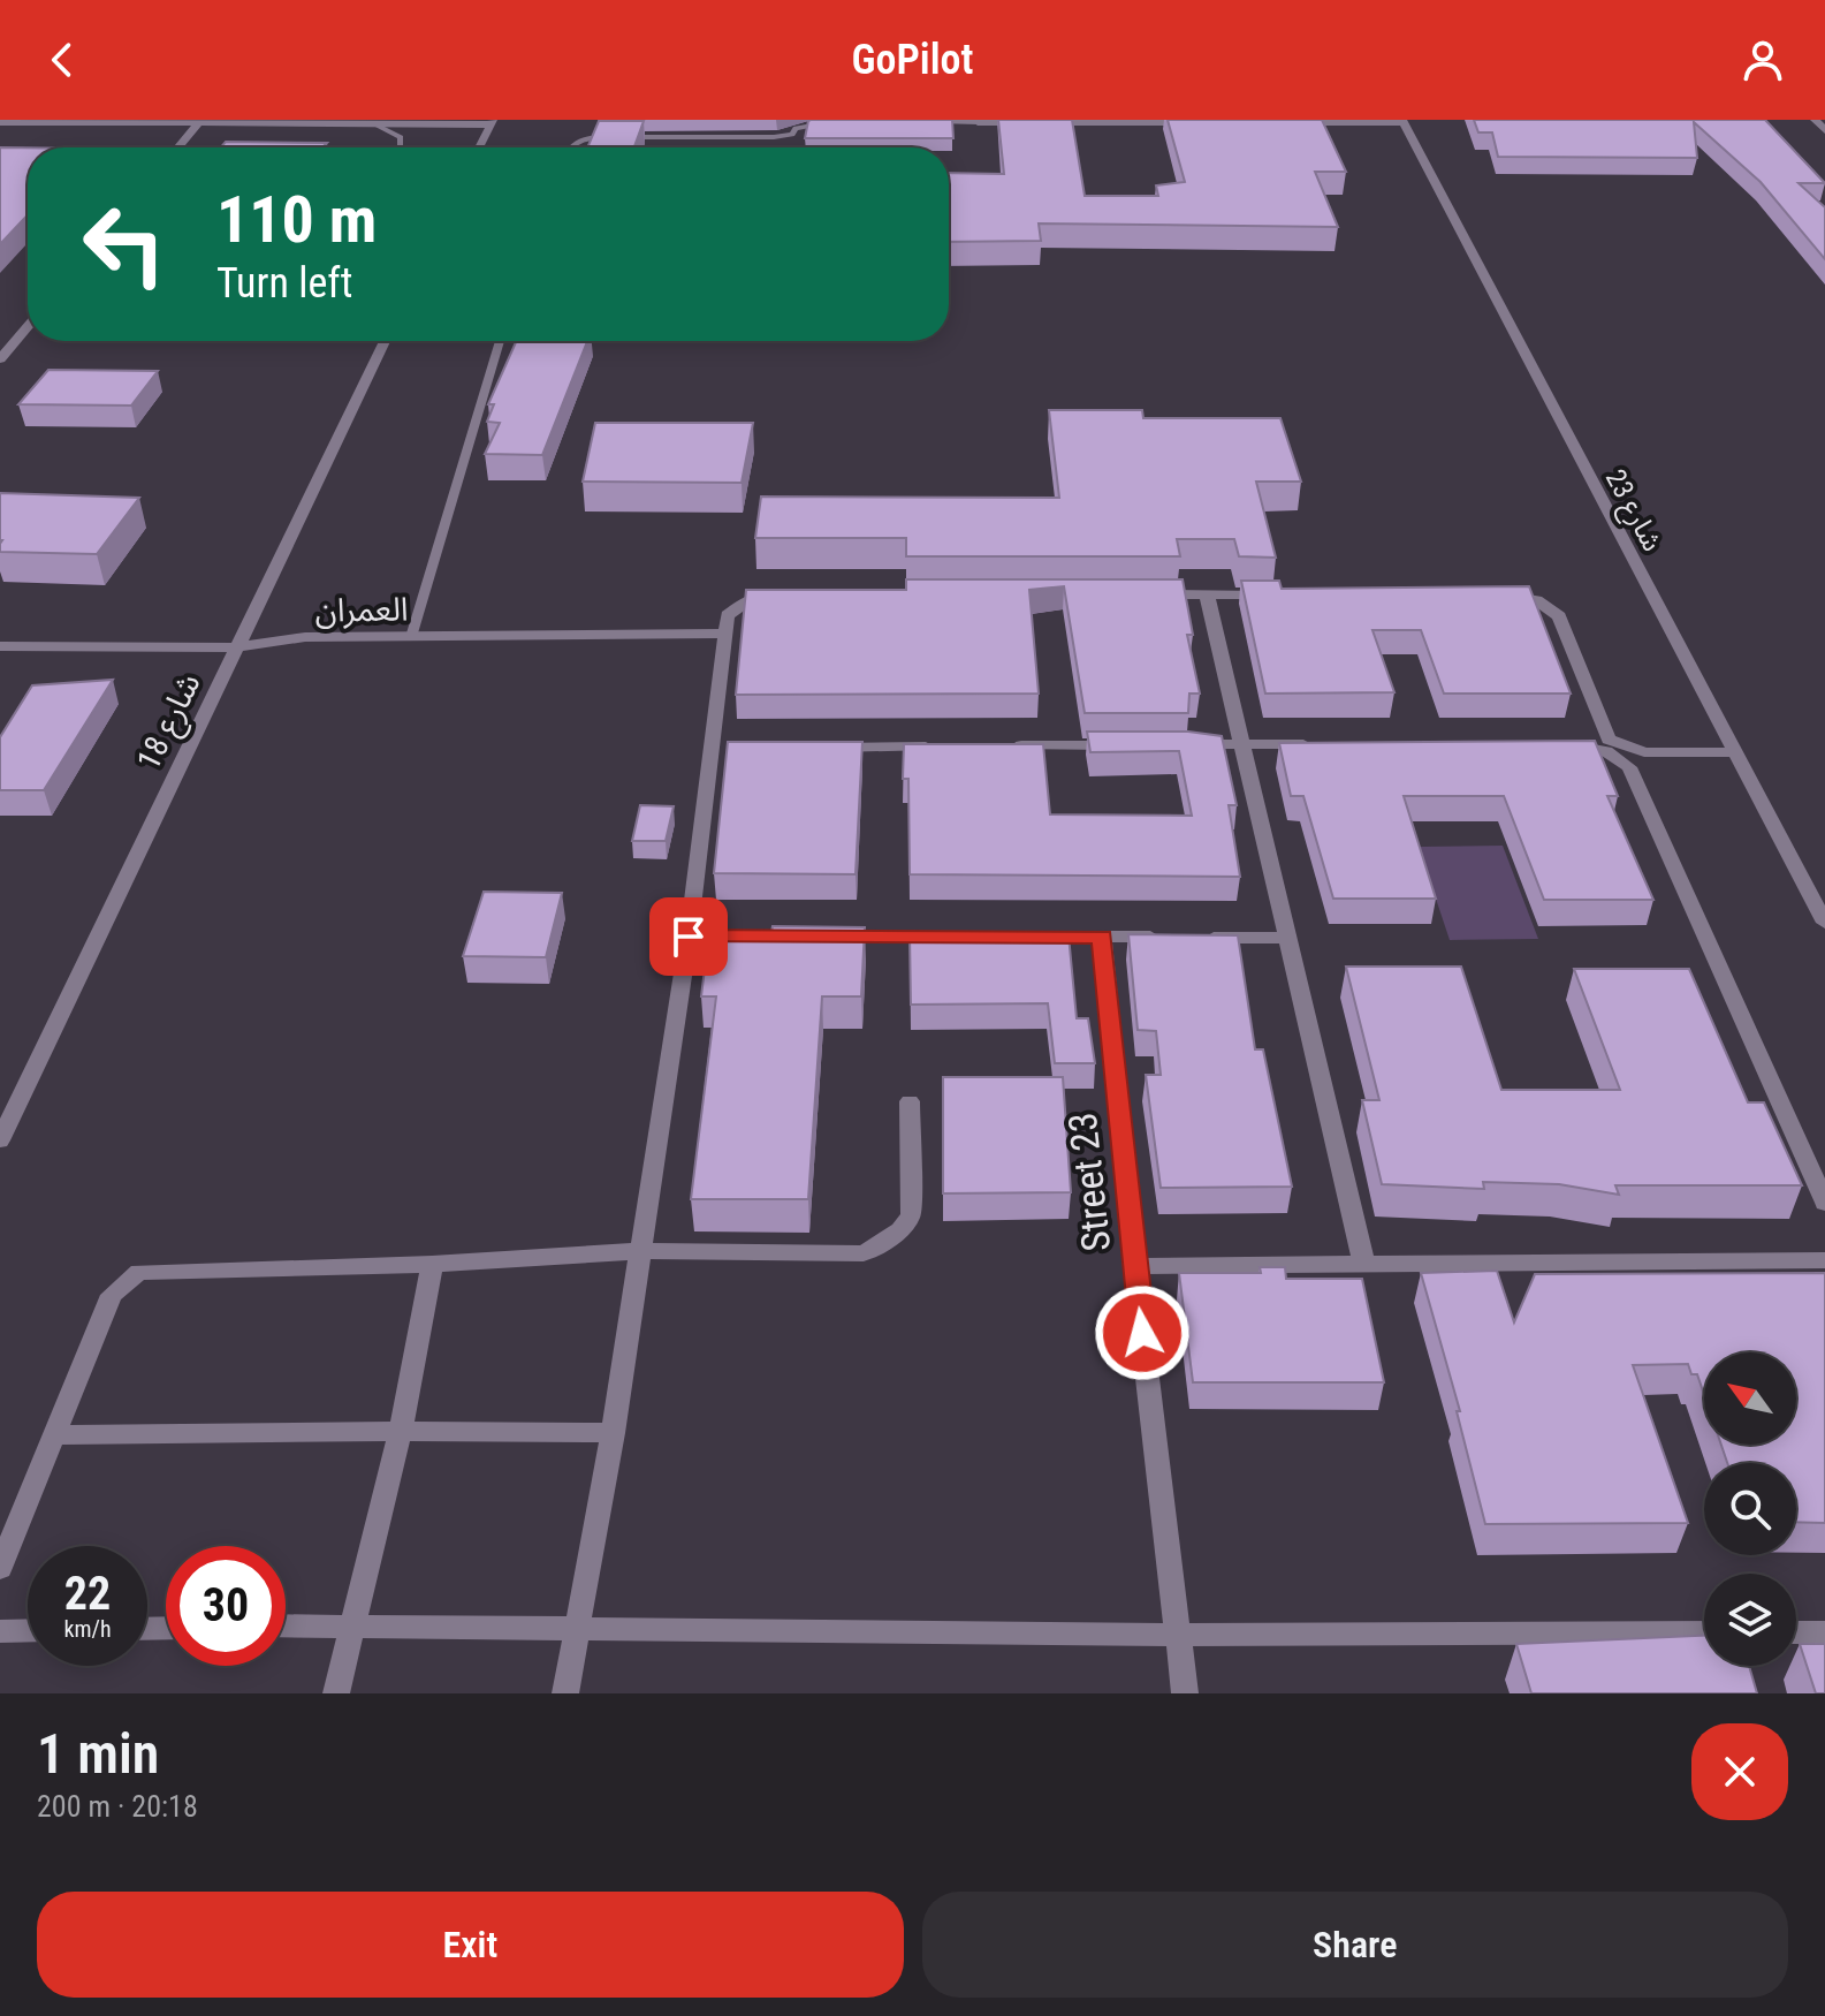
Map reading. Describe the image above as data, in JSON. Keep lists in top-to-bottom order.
{
  "streets": {
    "street": [
      "شارع 23",
      "العمران",
      "شارع 18",
      "Street 23"
    ]
  },
  "crossings": [
    ["العمران", "شارع 18"]
  ],
  "north": "top left",
  "page": {
    "header": "GoPilot",
    "turn": ["110 m", "Turn left"],
    "speed": "22 km/h",
    "limit": "30",
    "heading": ["1 min", "200 m · 20:18"],
    "buttons": ["Exit", "Share"]
  }
}
